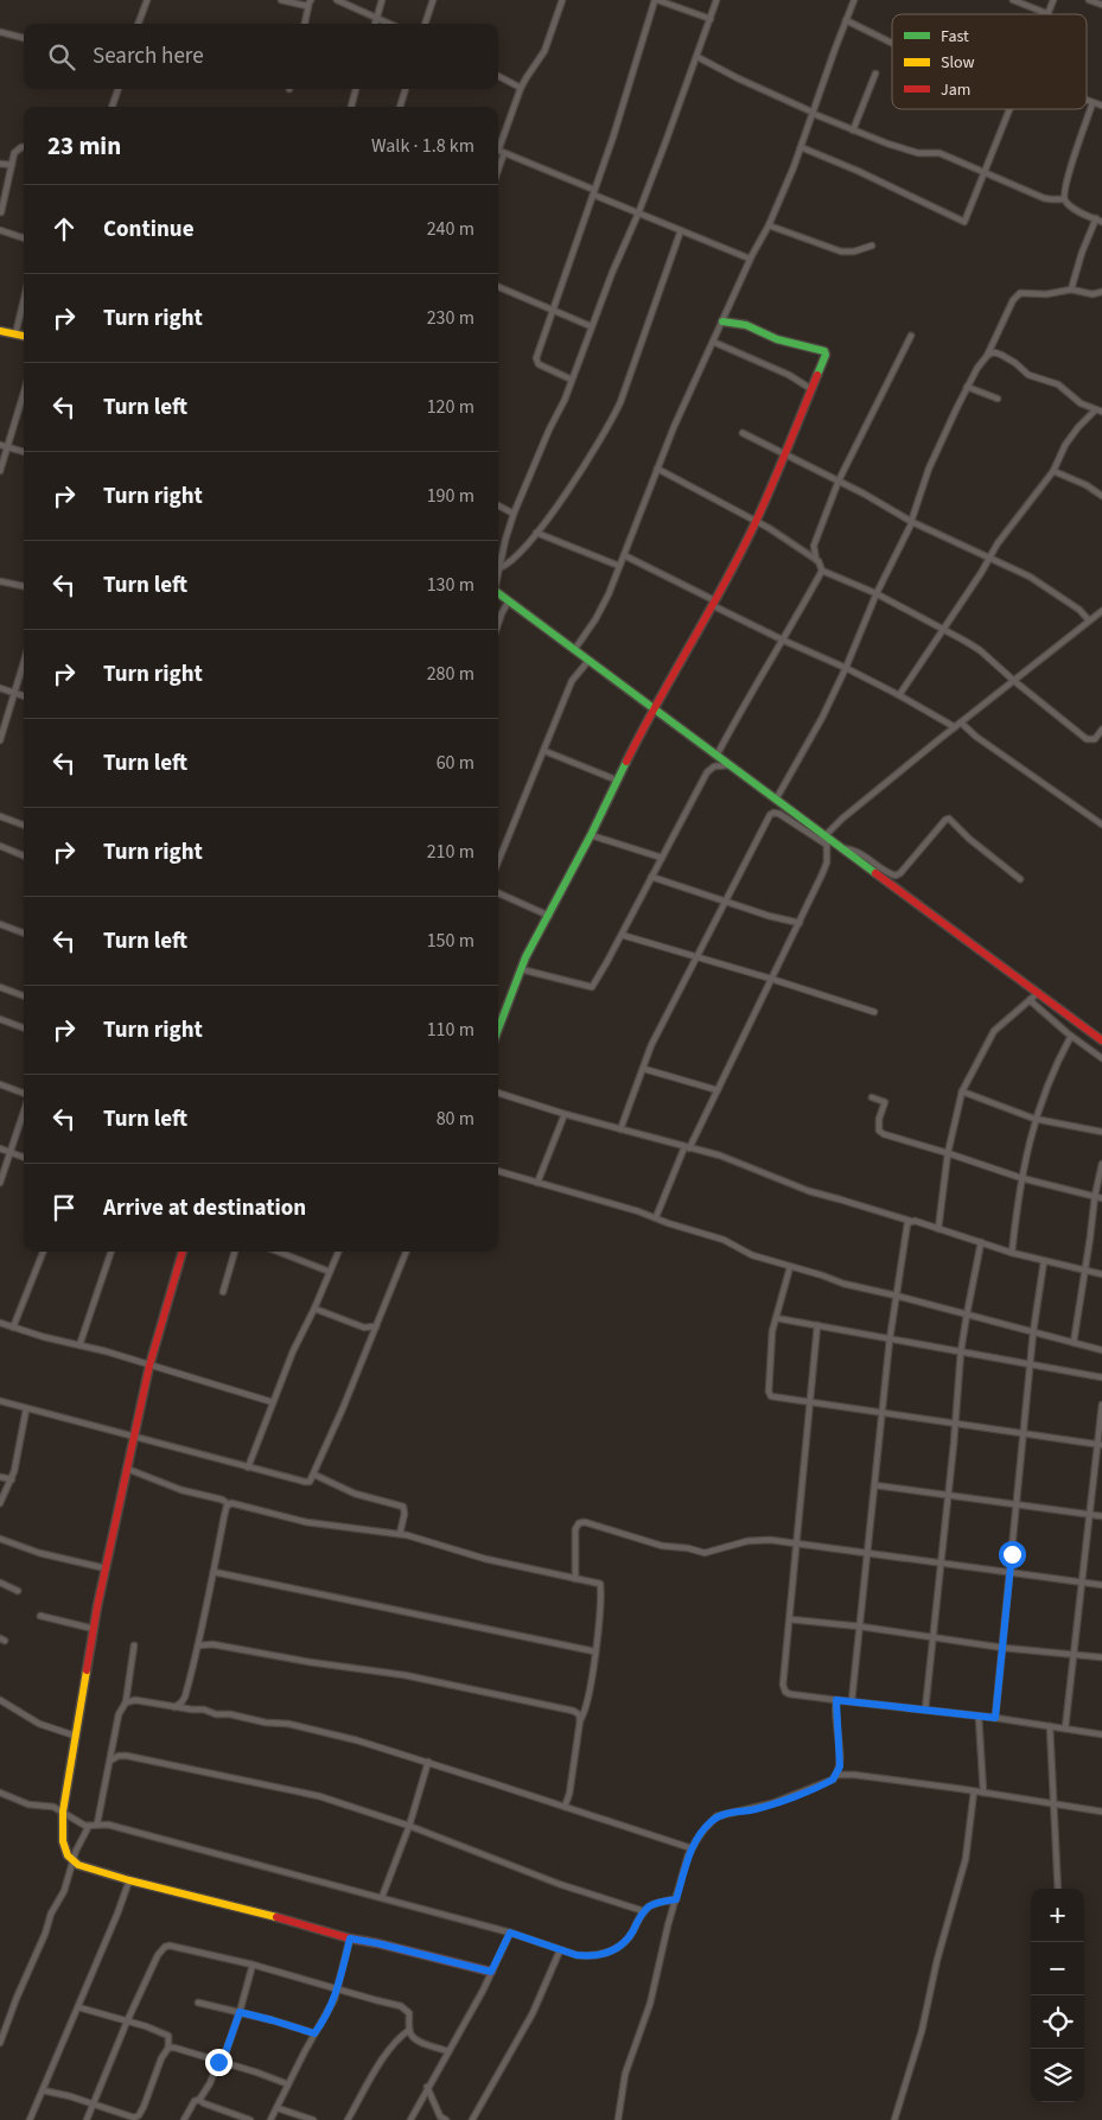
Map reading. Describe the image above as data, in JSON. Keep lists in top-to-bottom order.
{
  "legend": ["Fast", "Slow", "Jam"],
  "page": {
    "search": "Search here",
    "heading": ["23 min", "Walk · 1.8 km"],
    "list": [
      ["Continue", "240 m"],
      ["Turn right", "230 m"],
      ["Turn left", "120 m"],
      ["Turn right", "190 m"],
      ["Turn left", "130 m"],
      ["Turn right", "280 m"],
      ["Turn left", "60 m"],
      ["Turn right", "210 m"],
      ["Turn left", "150 m"],
      ["Turn right", "110 m"],
      ["Turn left", "80 m"],
      "Arrive at destination"
    ],
    "map_buttons": ["+", "−"]
  }
}
